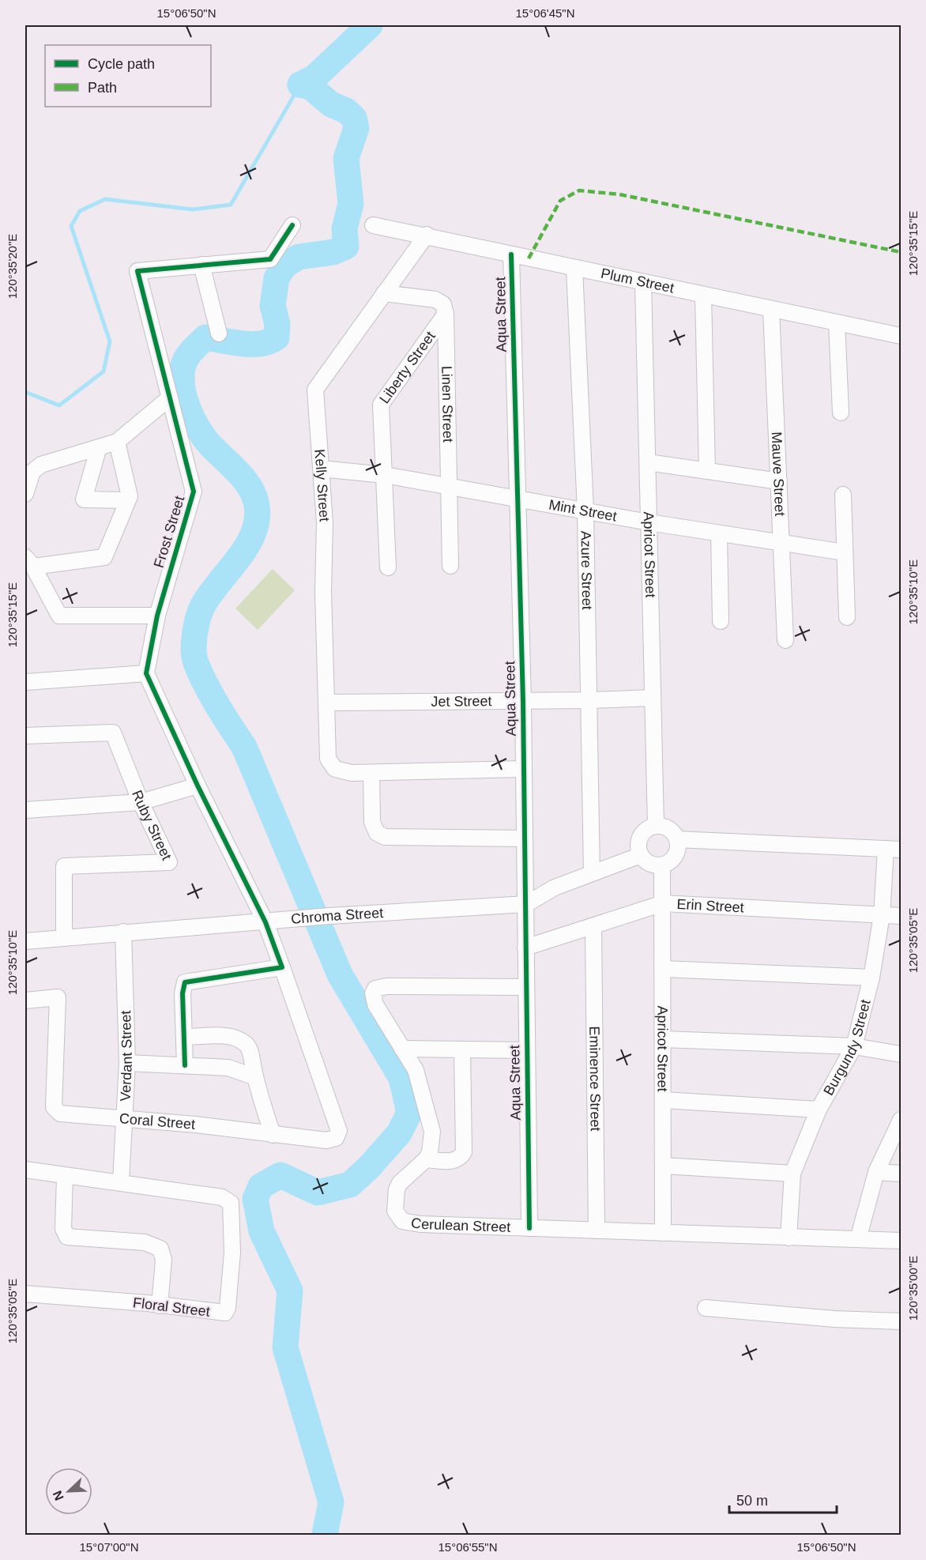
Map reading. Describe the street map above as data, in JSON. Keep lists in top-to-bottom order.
{
  "streets": {
    "street": [
      "Plum Street",
      "Aqua Street",
      "Liberty Street",
      "Linen Street",
      "Mauve Street",
      "Kelly Street",
      "Mint Street",
      "Frost Street",
      "Apricot Street",
      "Azure Street",
      "Jet Street",
      "Ruby Street",
      "Erin Street",
      "Chroma Street",
      "Burgundy Street",
      "Verdant Street",
      "Eminence Street",
      "Coral Street",
      "Cerulean Street",
      "Floral Street"
    ]
  },
  "crossings": [
    ["Plum Street", "Aqua Street"],
    ["Plum Street", "Mauve Street"],
    ["Plum Street", "Kelly Street"],
    ["Plum Street", "Apricot Street"],
    ["Plum Street", "Azure Street"],
    ["Aqua Street", "Mint Street"],
    ["Aqua Street", "Jet Street"],
    ["Aqua Street", "Erin Street"],
    ["Aqua Street", "Chroma Street"],
    ["Aqua Street", "Cerulean Street"],
    ["Liberty Street", "Linen Street"],
    ["Liberty Street", "Mint Street"],
    ["Linen Street", "Mint Street"],
    ["Mauve Street", "Mint Street"],
    ["Kelly Street", "Mint Street"],
    ["Kelly Street", "Jet Street"],
    ["Mint Street", "Apricot Street"],
    ["Mint Street", "Azure Street"],
    ["Apricot Street", "Jet Street"],
    ["Apricot Street", "Erin Street"],
    ["Apricot Street", "Chroma Street"],
    ["Apricot Street", "Cerulean Street"],
    ["Azure Street", "Jet Street"],
    ["Azure Street", "Chroma Street"],
    ["Ruby Street", "Chroma Street"],
    ["Erin Street", "Burgundy Street"],
    ["Erin Street", "Eminence Street"],
    ["Chroma Street", "Verdant Street"],
    ["Burgundy Street", "Cerulean Street"],
    ["Verdant Street", "Coral Street"],
    ["Verdant Street", "Floral Street"],
    ["Eminence Street", "Cerulean Street"]
  ],
  "legend": ["Cycle path", "Path"],
  "scale_bar": "50 m",
  "north": "bottom left",
  "coordinates": [
    "15°06'50\"N",
    "15°06'45\"N",
    "120°35'15\"E",
    "120°35'20\"E",
    "120°35'10\"E",
    "120°35'05\"E",
    "120°35'00\"E",
    "15°07'00\"N",
    "15°06'55\"N"
  ]
}
